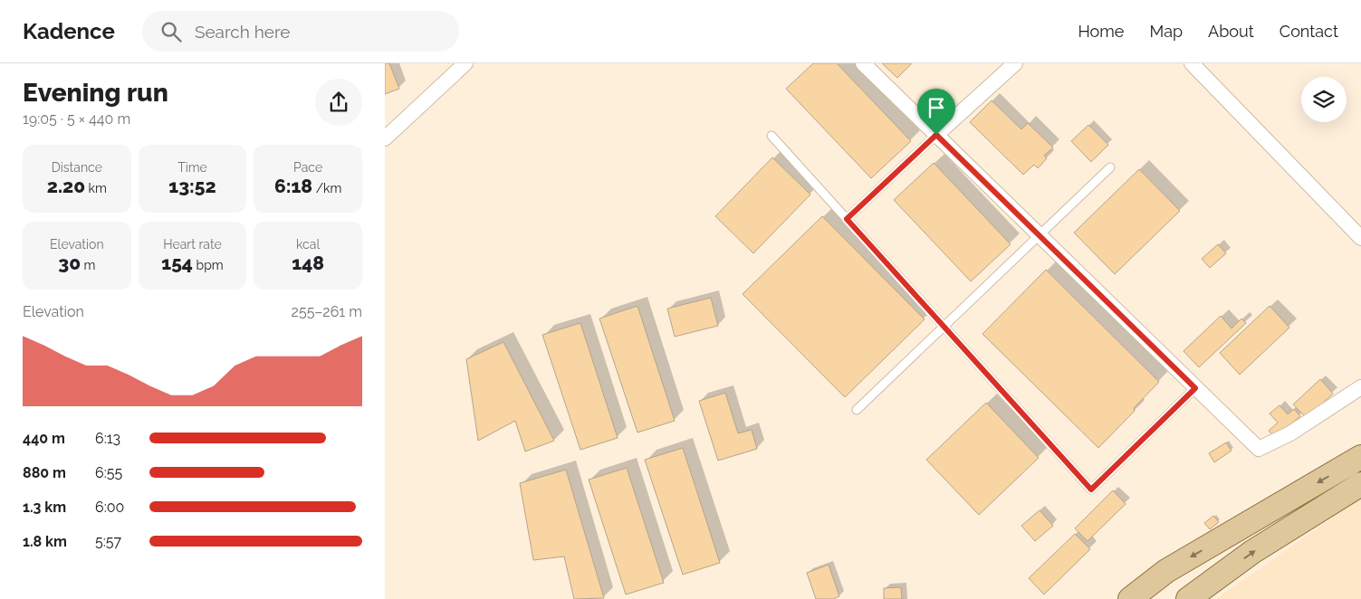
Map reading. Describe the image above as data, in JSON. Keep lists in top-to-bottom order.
{
  "page": {
    "header": "Kadence",
    "search": "Search here",
    "nav": [
      "Home",
      "Map",
      "About",
      "Contact"
    ],
    "heading": ["Evening run", "19:05 · 5 × 440 m"],
    "stats": [
      ["Distance", "2.20 km"],
      ["Time", "13:52"],
      ["Pace", "6:18 /km"],
      ["Elevation", "30 m"],
      ["Heart rate", "154 bpm"],
      ["kcal", "148"]
    ],
    "chart": ["Elevation", "255–261 m"],
    "list": [
      {
        "name": "440 m",
        "note": "6:13"
      },
      {
        "name": "880 m",
        "note": "6:55"
      },
      {
        "name": "1.3 km",
        "note": "6:00"
      },
      {
        "name": "1.8 km",
        "note": "5:57"
      }
    ]
  }
}
